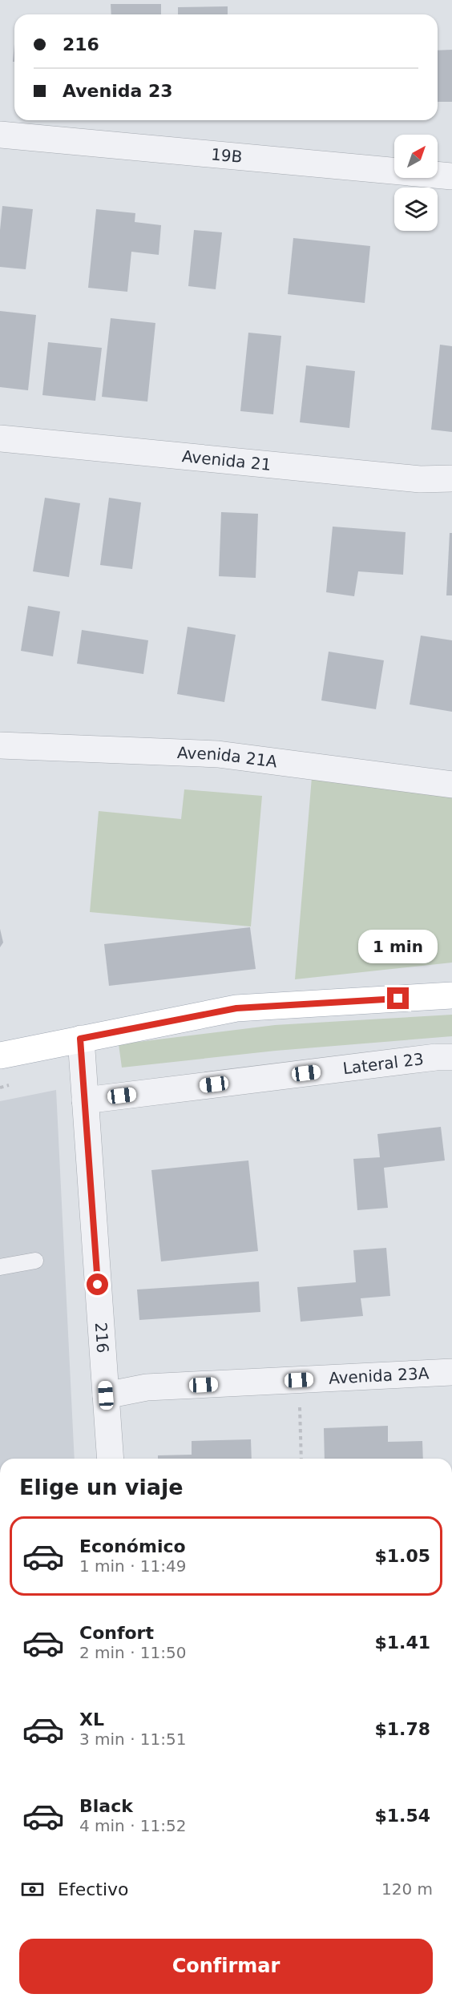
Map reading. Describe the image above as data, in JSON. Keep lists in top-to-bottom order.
{
  "streets": {
    "street": [
      "19B",
      "Avenida 21",
      "Avenida 21A",
      "Lateral 23",
      "216",
      "Avenida 23A"
    ]
  },
  "crossings": [
    ["Lateral 23", "216"],
    ["216", "Avenida 23A"]
  ],
  "north": "top right",
  "page": {
    "banner": ["216", "Avenida 23"],
    "bubble": "1 min",
    "heading": "Elige un viaje",
    "list": [
      {
        "name": "Económico",
        "note": "1 min · 11:49",
        "value": "$1.05"
      },
      {
        "name": "Confort",
        "note": "2 min · 11:50",
        "value": "$1.41"
      },
      {
        "name": "XL",
        "note": "3 min · 11:51",
        "value": "$1.78"
      },
      {
        "name": "Black",
        "note": "4 min · 11:52",
        "value": "$1.54"
      }
    ],
    "pay": ["Efectivo", "120 m"],
    "buttons": "Confirmar"
  }
}
